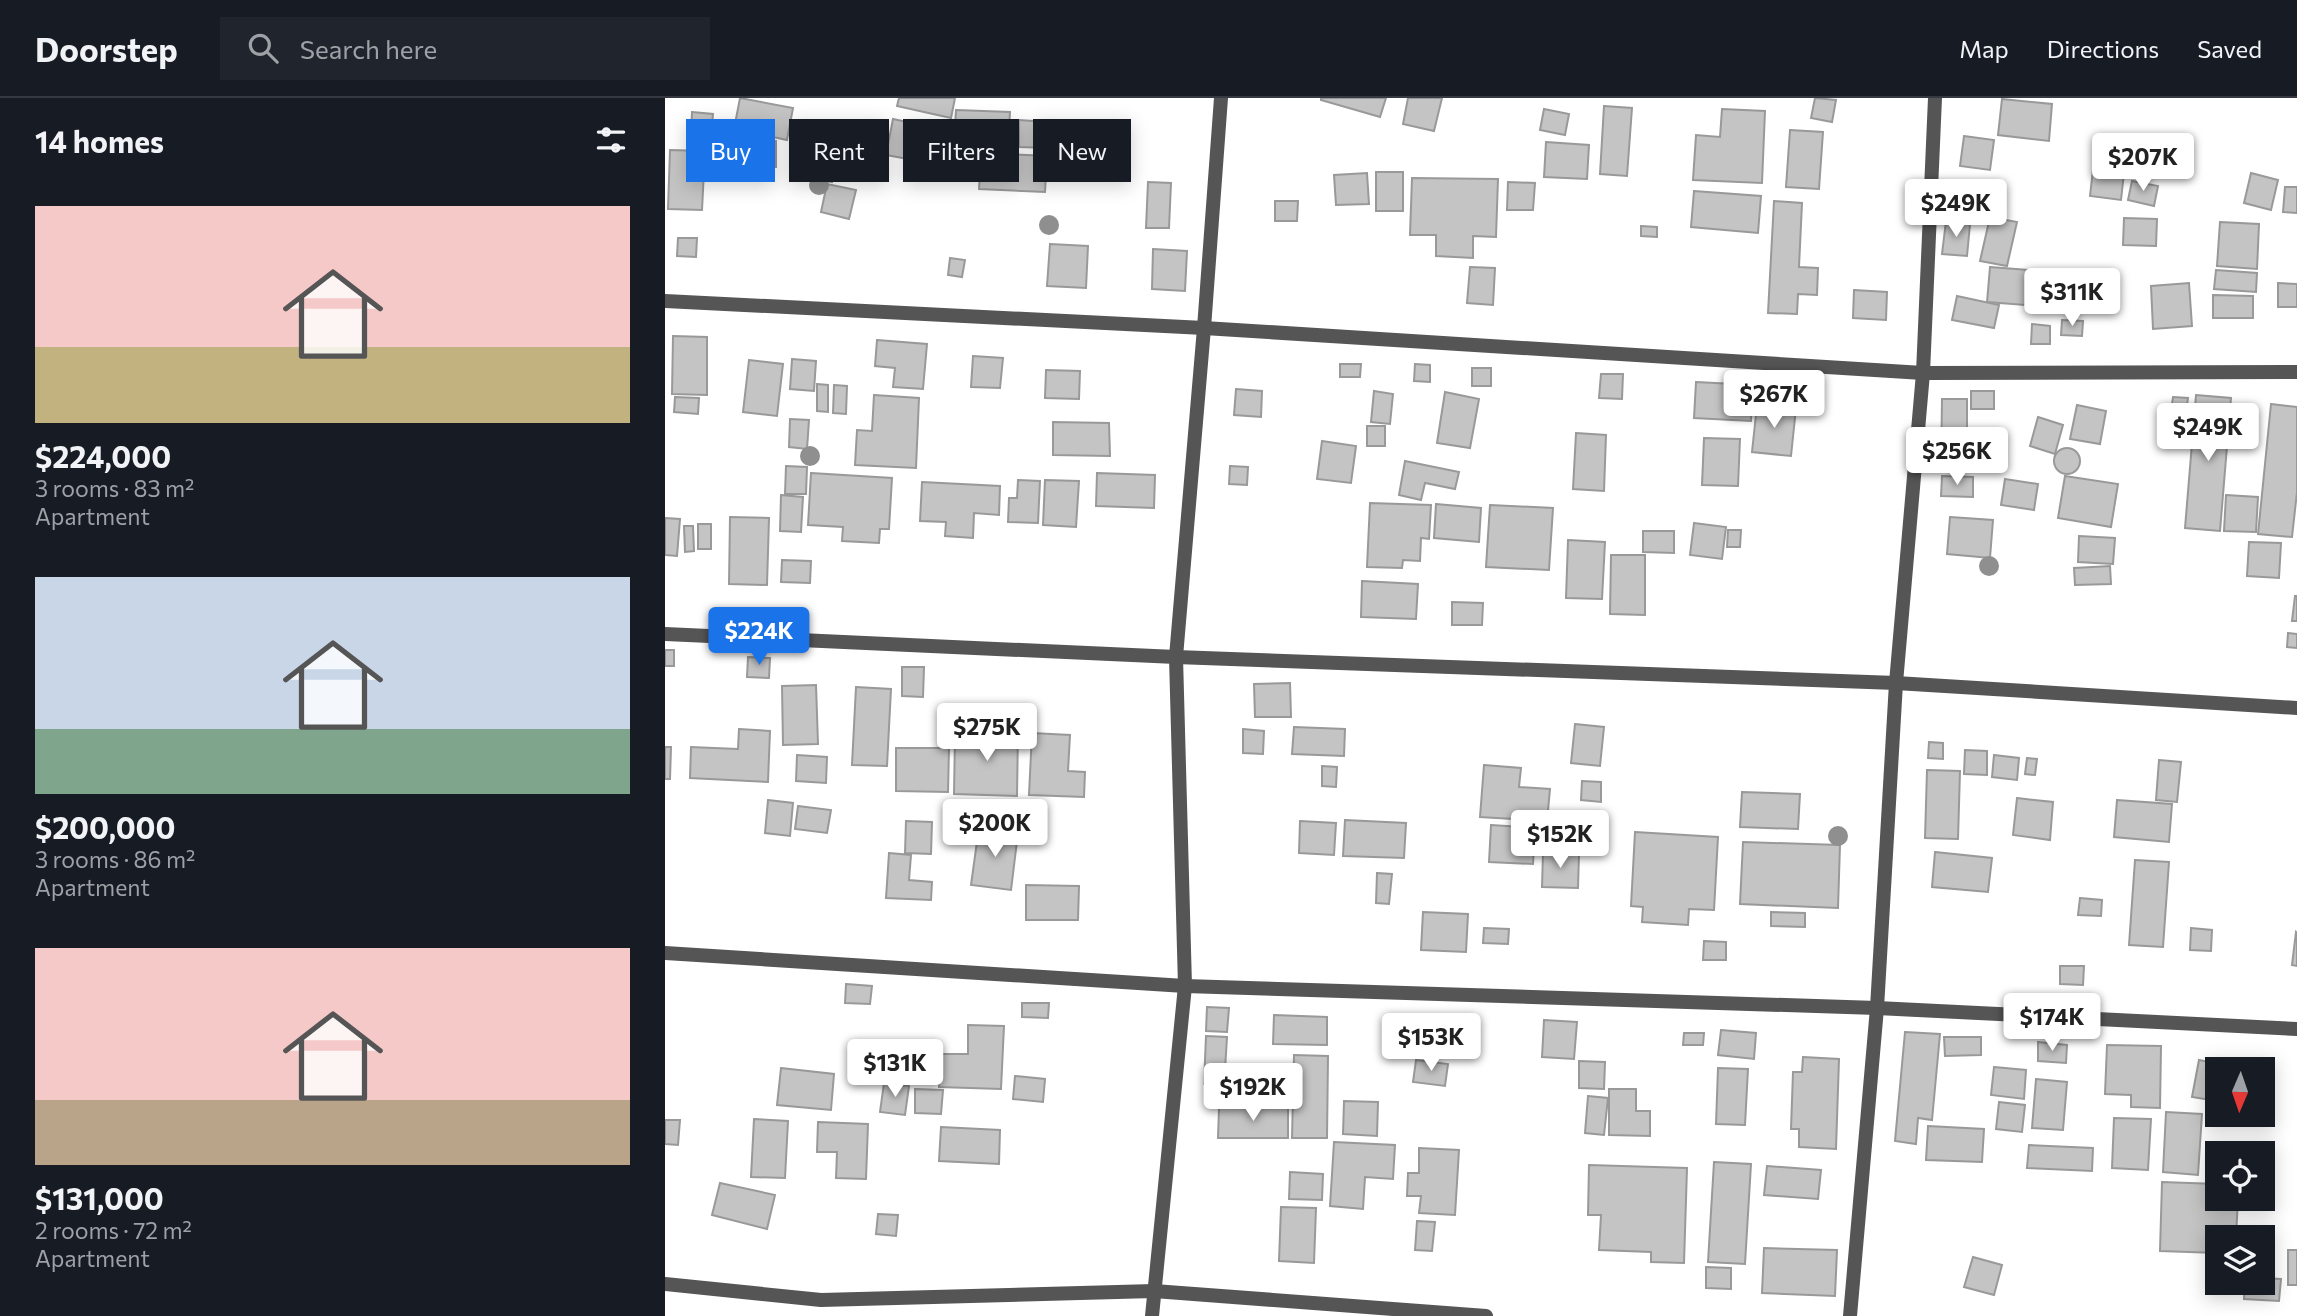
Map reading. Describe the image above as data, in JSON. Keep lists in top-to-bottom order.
{
  "north": "bottom",
  "page": {
    "header": "Doorstep",
    "search": "Search here",
    "nav": ["Map", "Directions", "Saved"],
    "heading": "14 homes",
    "chip": [
      "Buy",
      "Rent",
      "Filters",
      "New"
    ],
    "price": [
      "$207K",
      "$249K",
      "$311K",
      "$267K",
      "$249K",
      "$256K",
      "$224K",
      "$275K",
      "$200K",
      "$152K",
      "$174K",
      "$153K",
      "$131K",
      "$192K"
    ],
    "list": [
      {
        "name": "$224,000",
        "note": "3 rooms · 83 m² · Apartment"
      },
      {
        "name": "$200,000",
        "note": "3 rooms · 86 m² · Apartment"
      },
      {
        "name": "$131,000",
        "note": "2 rooms · 72 m² · Apartment"
      }
    ]
  }
}
